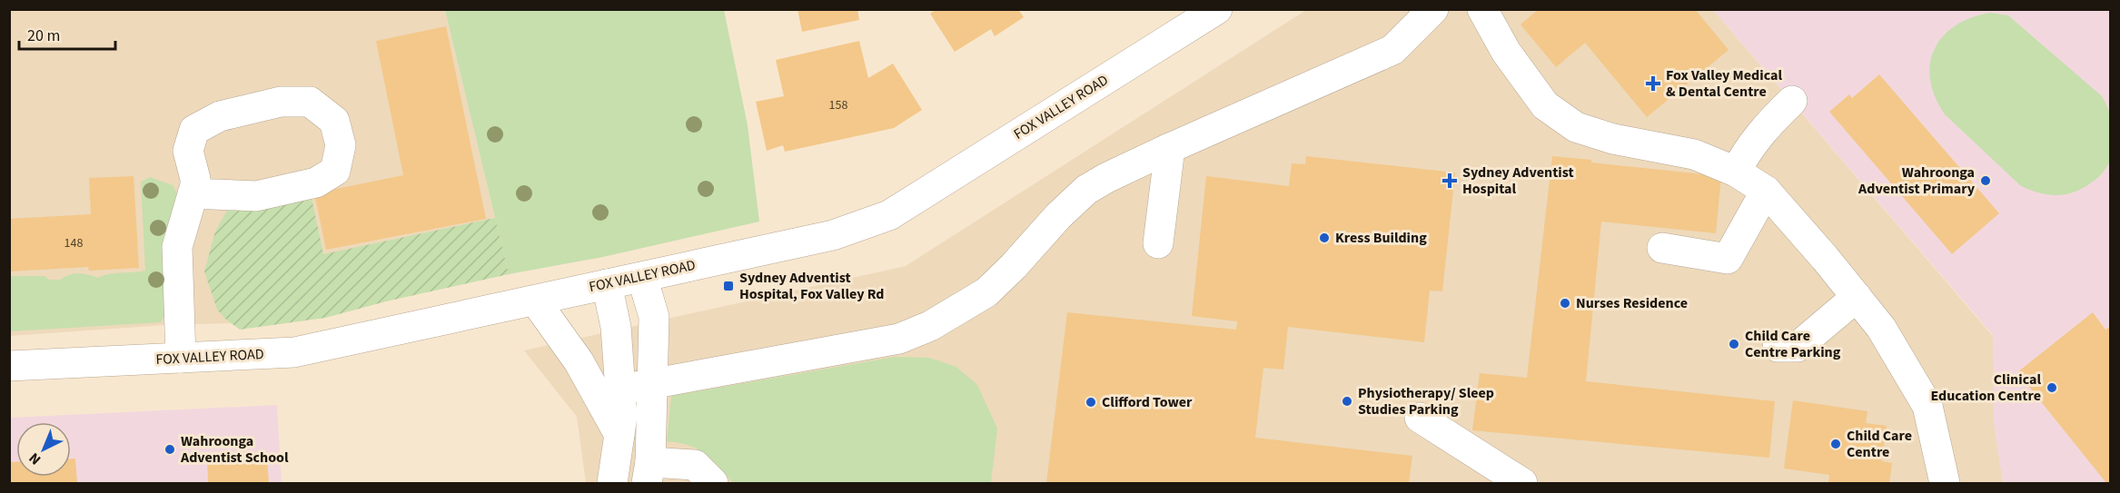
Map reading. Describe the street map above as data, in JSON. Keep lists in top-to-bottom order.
{
  "streets": {
    "main road": ["FOX VALLEY ROAD"]
  },
  "places": {
    "health": ["Fox Valley Medical & Dental Centre", "Sydney Adventist Hospital"],
    "other": [
      "Wahroonga Adventist Primary",
      "Kress Building",
      "Nurses Residence",
      "Child Care Centre Parking",
      "Clinical Education Centre",
      "Physiotherapy/ Sleep Studies Parking",
      "Clifford Tower",
      "Child Care Centre",
      "Wahroonga Adventist School"
    ],
    "transit": ["Sydney Adventist Hospital, Fox Valley Rd"]
  },
  "house_numbers": ["158", "148"],
  "scale_bar": "20 m",
  "north": "bottom left"
}
